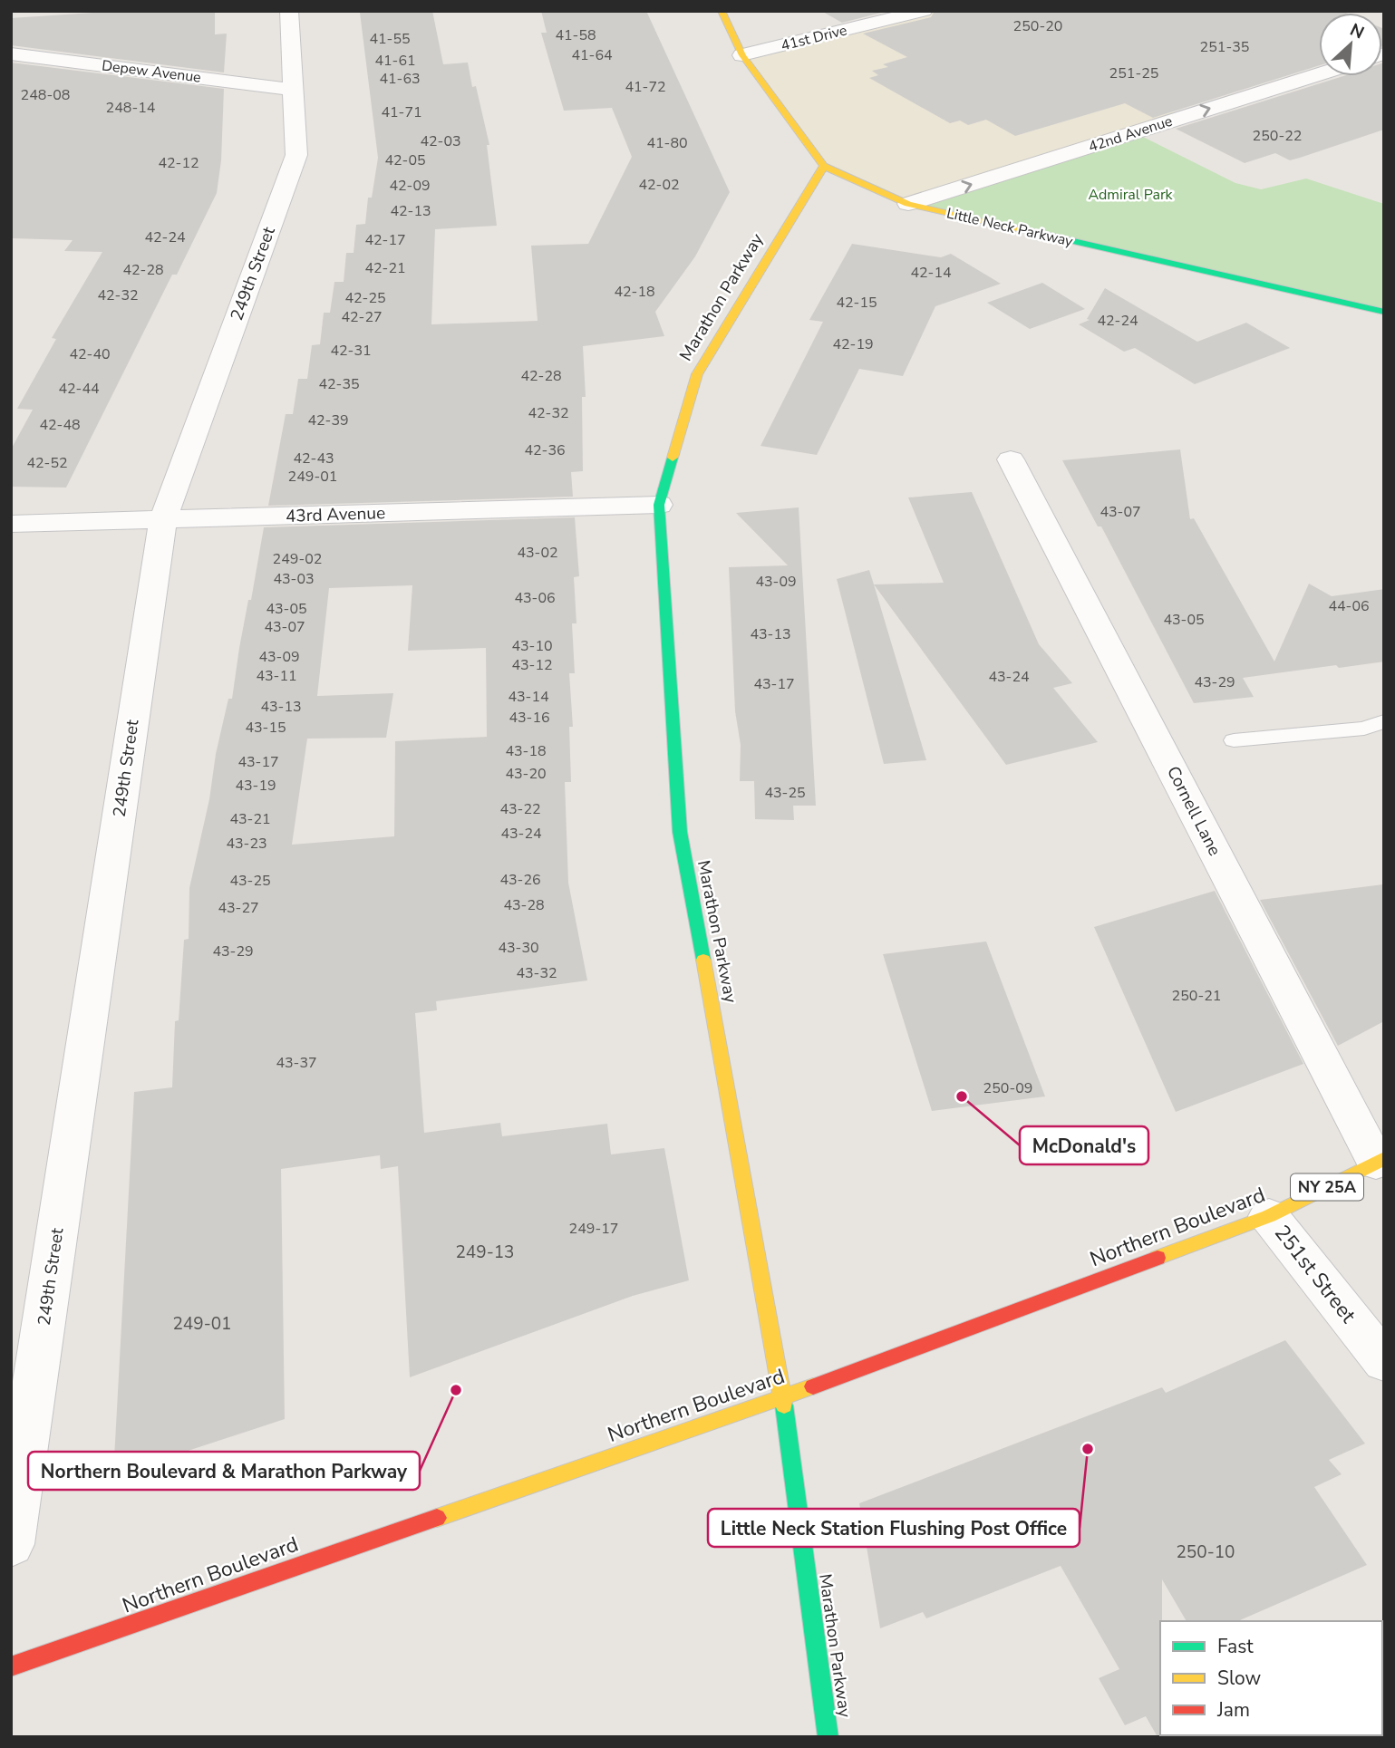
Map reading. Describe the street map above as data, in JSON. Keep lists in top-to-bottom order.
{
  "streets": {
    "street": [
      "41st Drive",
      "Depew Avenue",
      "42nd Avenue",
      "Little Neck Parkway",
      "249th Street",
      "Marathon Parkway",
      "43rd Avenue",
      "Cornell Lane",
      "NY 25A",
      "Northern Boulevard",
      "251st Street"
    ]
  },
  "crossings": [
    ["41st Drive", "Little Neck Parkway"],
    ["Depew Avenue", "249th Street"],
    ["42nd Avenue", "Little Neck Parkway"],
    ["Little Neck Parkway", "Marathon Parkway"],
    ["249th Street", "43rd Avenue"],
    ["Marathon Parkway", "43rd Avenue"],
    ["Marathon Parkway", "Northern Boulevard"],
    ["Cornell Lane", "Northern Boulevard"],
    ["Northern Boulevard", "251st Street"]
  ],
  "one_way": ["42nd Avenue"],
  "parks": ["Admiral Park"],
  "places": ["McDonald's", "Northern Boulevard & Marathon Parkway", "Little Neck Station Flushing Post Office"],
  "house_numbers": [
    "250-20",
    "41-58",
    "41-55",
    "251-35",
    "41-64",
    "41-61",
    "251-25",
    "41-63",
    "41-72",
    "248-08",
    "248-14",
    "41-71",
    "250-22",
    "42-03",
    "41-80",
    "42-05",
    "42-12",
    "42-02",
    "42-09",
    "42-13",
    "42-24",
    "42-17",
    "42-21",
    "42-28",
    "42-14",
    "42-18",
    "42-32",
    "42-25",
    "42-15",
    "42-27",
    "42-24",
    "42-19",
    "42-31",
    "42-40",
    "42-28",
    "42-35",
    "42-44",
    "42-32",
    "42-39",
    "42-48",
    "42-36",
    "42-43",
    "42-52",
    "249-01",
    "43-07",
    "43-02",
    "249-02",
    "43-03",
    "43-09",
    "43-06",
    "44-06",
    "43-05",
    "43-05",
    "43-07",
    "43-13",
    "43-10",
    "43-09",
    "43-12",
    "43-11",
    "43-24",
    "43-29",
    "43-17",
    "43-14",
    "43-13",
    "43-16",
    "43-15",
    "43-18",
    "43-17",
    "43-20",
    "43-19",
    "43-25",
    "43-22",
    "43-21",
    "43-24",
    "43-23",
    "43-26",
    "43-25",
    "43-28",
    "43-27",
    "43-30",
    "43-29",
    "43-32",
    "250-21",
    "43-37",
    "250-09",
    "249-17",
    "249-13",
    "249-01",
    "250-10"
  ],
  "legend": ["Fast", "Slow", "Jam"],
  "north": "top right"
}
